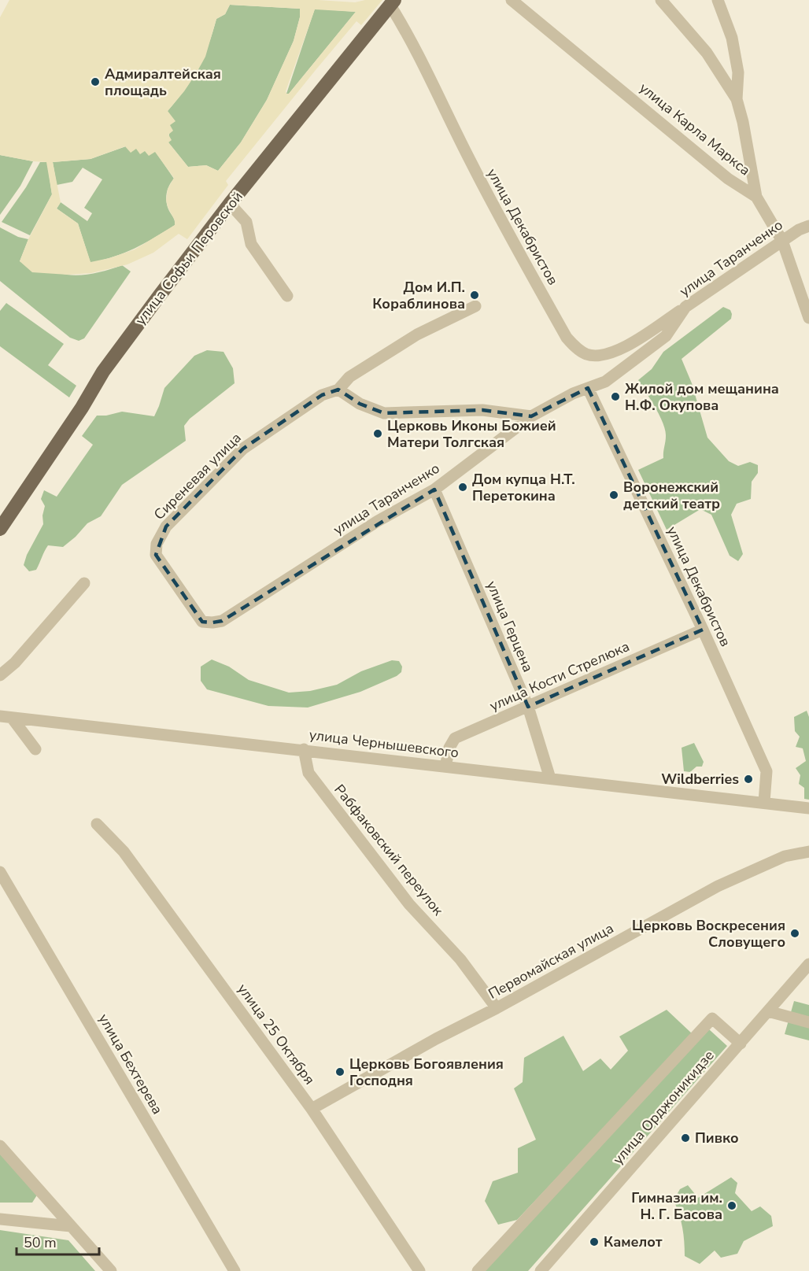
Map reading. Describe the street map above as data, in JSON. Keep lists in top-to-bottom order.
{
  "streets": {
    "main road": ["улица Софьи Перовской"],
    "street": [
      "улица Карла Маркса",
      "улица Декабристов",
      "улица Таранченко",
      "Сиреневая улица",
      "улица Герцена",
      "улица Кости Стрелюка",
      "улица Чернышевского",
      "Рабфаковский переулок",
      "Первомайская улица",
      "улица 25 Октября",
      "улица Бехтерева",
      "улица Орджоникидзе"
    ]
  },
  "crossings": [
    ["улица Карла Маркса", "улица Таранченко"],
    ["улица Декабристов", "улица Софьи Перовской"],
    ["улица Декабристов", "улица Таранченко"],
    ["улица Декабристов", "улица Кости Стрелюка"],
    ["улица Декабристов", "улица Чернышевского"],
    ["улица Таранченко", "Сиреневая улица"],
    ["улица Таранченко", "улица Герцена"],
    ["улица Герцена", "улица Кости Стрелюка"],
    ["улица Герцена", "улица Чернышевского"],
    ["улица Кости Стрелюка", "улица Чернышевского"],
    ["улица Чернышевского", "Рабфаковский переулок"],
    ["Рабфаковский переулок", "Первомайская улица"],
    ["Первомайская улица", "улица 25 Октября"]
  ],
  "places": [
    "Адмиралтейская площадь",
    "Дом И.П. Кораблинова",
    "Жилой дом мещанина Н.Ф. Окупова",
    "Церковь Иконы Божией Матери Толгская",
    "Дом купца Н.Т. Перетокина",
    "Воронежский детский театр",
    "Wildberries",
    "Церковь Воскресения Словущего",
    "Церковь Богоявления Господня",
    "Пивко",
    "Гимназия им. Н. Г. Басова",
    "Камелот"
  ],
  "scale_bar": "50 m"
}
